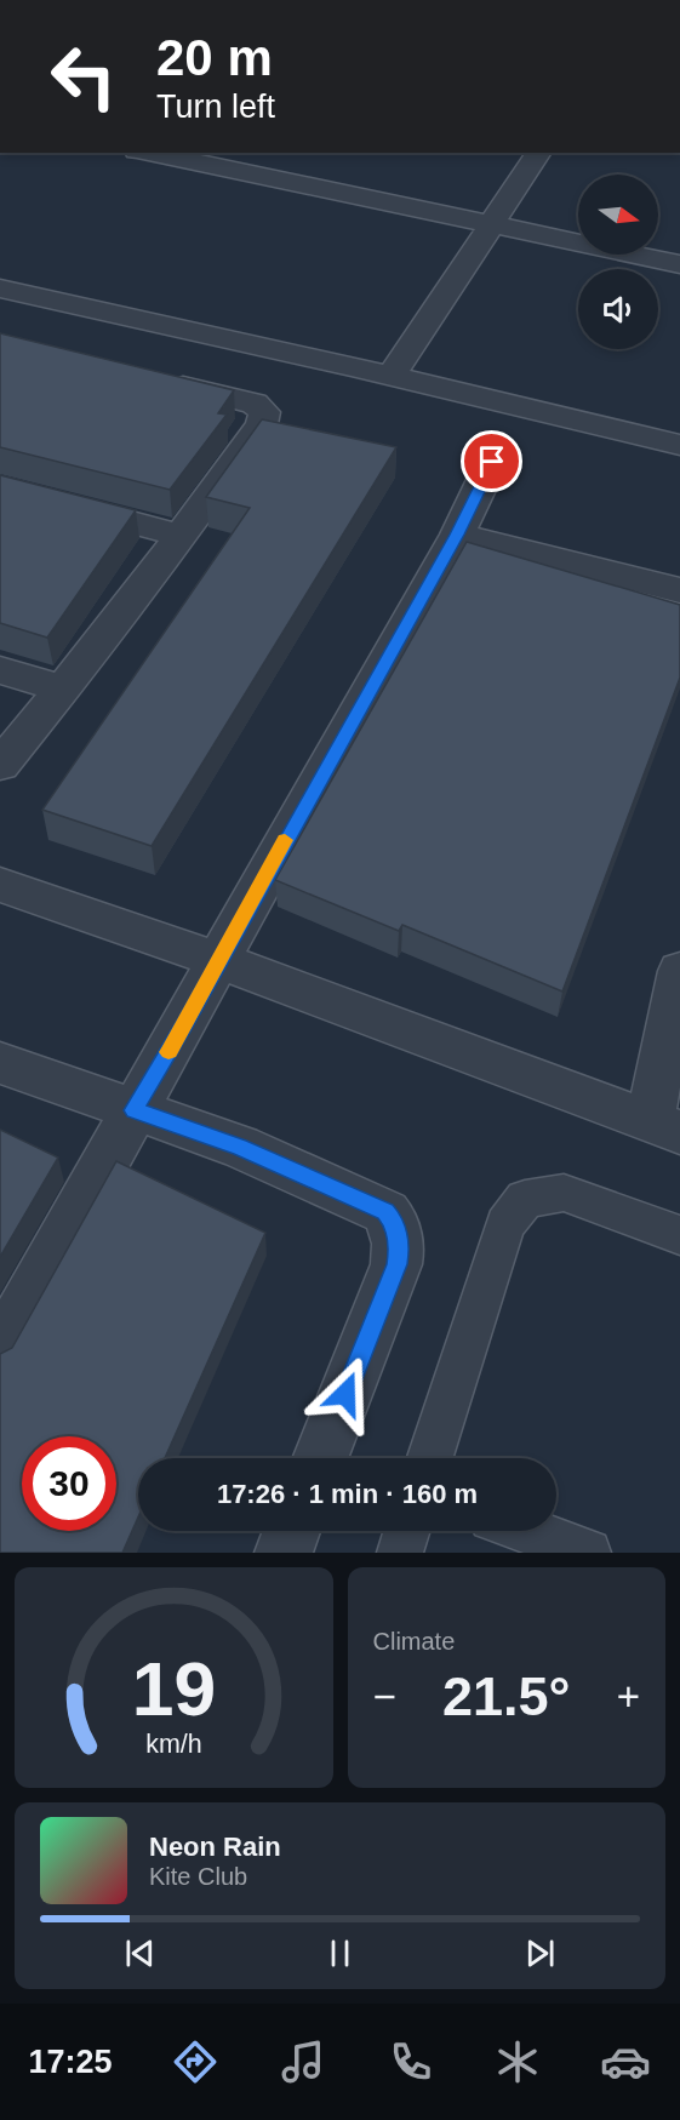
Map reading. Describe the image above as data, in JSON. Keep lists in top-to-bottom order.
{
  "north": "right",
  "page": {
    "turn": ["20 m", "Turn left"],
    "limit": "30",
    "trip": "17:26 · 1 min · 160 m",
    "tile": "Climate",
    "heat": ["−", "21.5°", "+"],
    "song": ["Neon Rain", "Kite Club"],
    "tabs": "17:25",
    "gauge": ["19", "km/h"]
  }
}
